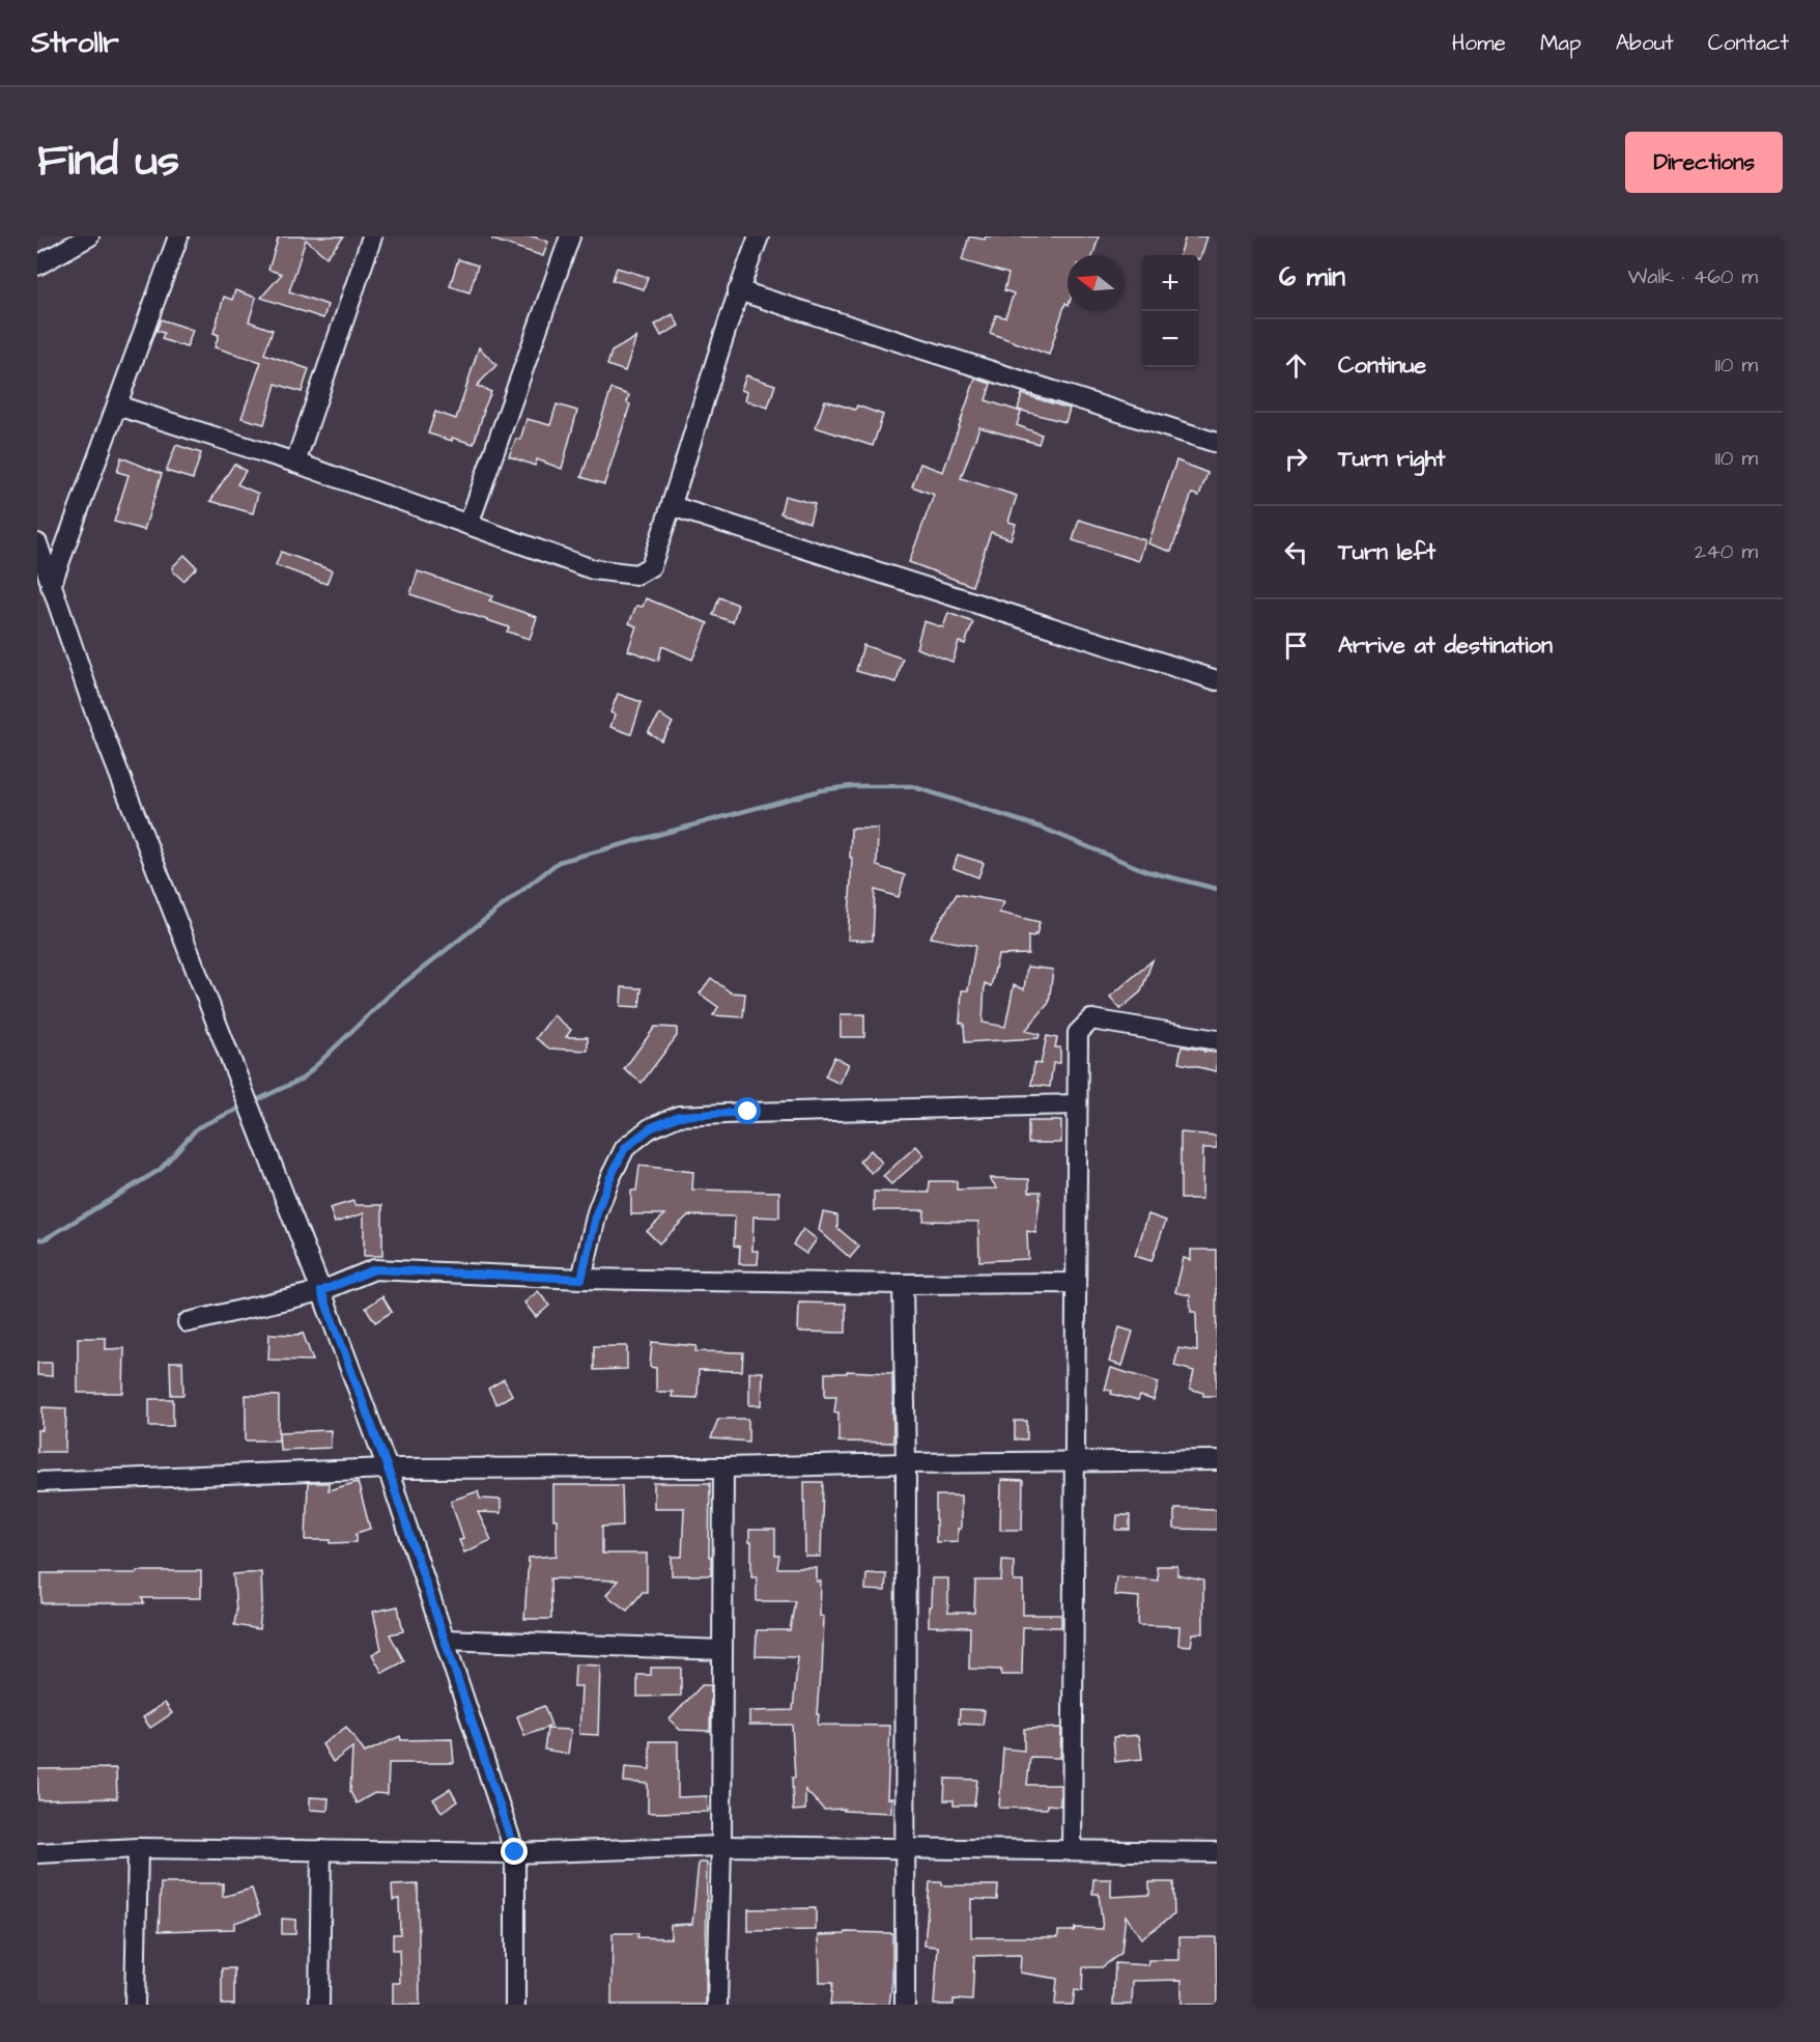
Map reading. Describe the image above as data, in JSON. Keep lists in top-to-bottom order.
{
  "north": "left",
  "page": {
    "header": "Strollr",
    "nav": [
      "Home",
      "Map",
      "About",
      "Contact"
    ],
    "title": "Find us",
    "buttons": "Directions",
    "heading": ["6 min", "Walk · 460 m"],
    "map_buttons": ["+", "−"],
    "list": [
      ["Continue", "110 m"],
      ["Turn right", "110 m"],
      ["Turn left", "240 m"],
      "Arrive at destination"
    ]
  }
}
